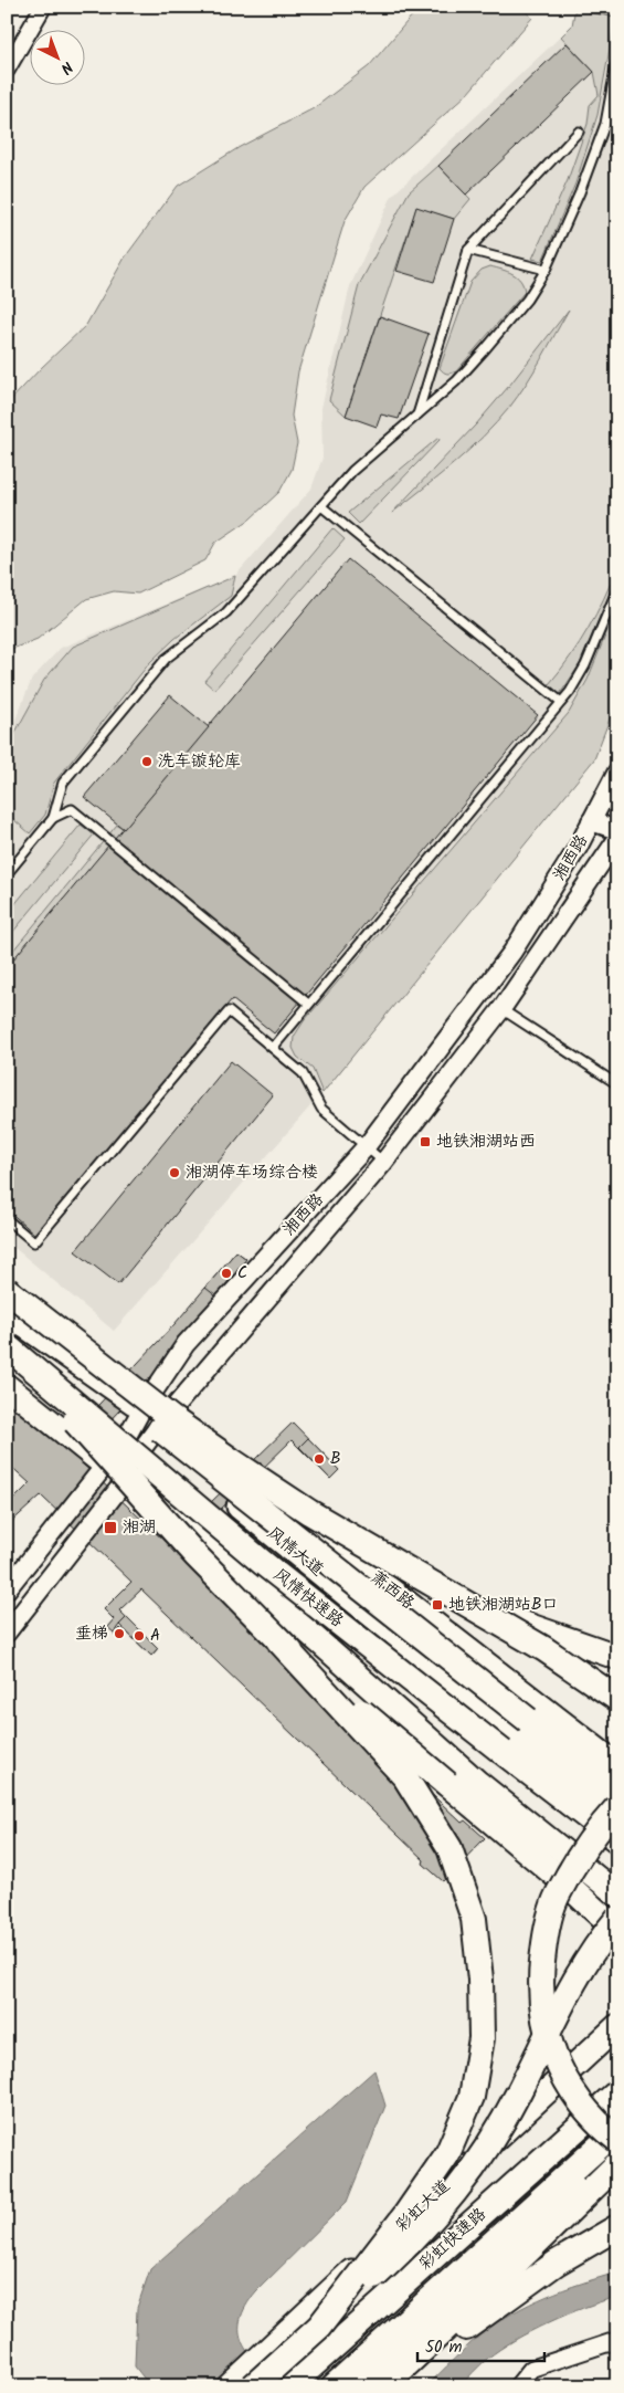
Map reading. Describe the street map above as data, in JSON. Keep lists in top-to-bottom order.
{
  "streets": {
    "highway": ["风情快速路", "彩虹快速路"],
    "main road": ["风情大道", "萧西路", "彩虹大道"],
    "street": ["湘西路"]
  },
  "crossings": [
    ["湘西路", "风情大道"],
    ["湘西路", "萧西路"],
    ["风情大道", "萧西路"]
  ],
  "places": {
    "other": [
      "洗车镟轮库",
      "湘湖停车场综合楼",
      "C",
      "B",
      "垂梯",
      "A"
    ],
    "transit": ["地铁湘湖站西", "湘湖", "地铁湘湖站B口"]
  },
  "scale_bar": "50 m",
  "north": "bottom right"
}
